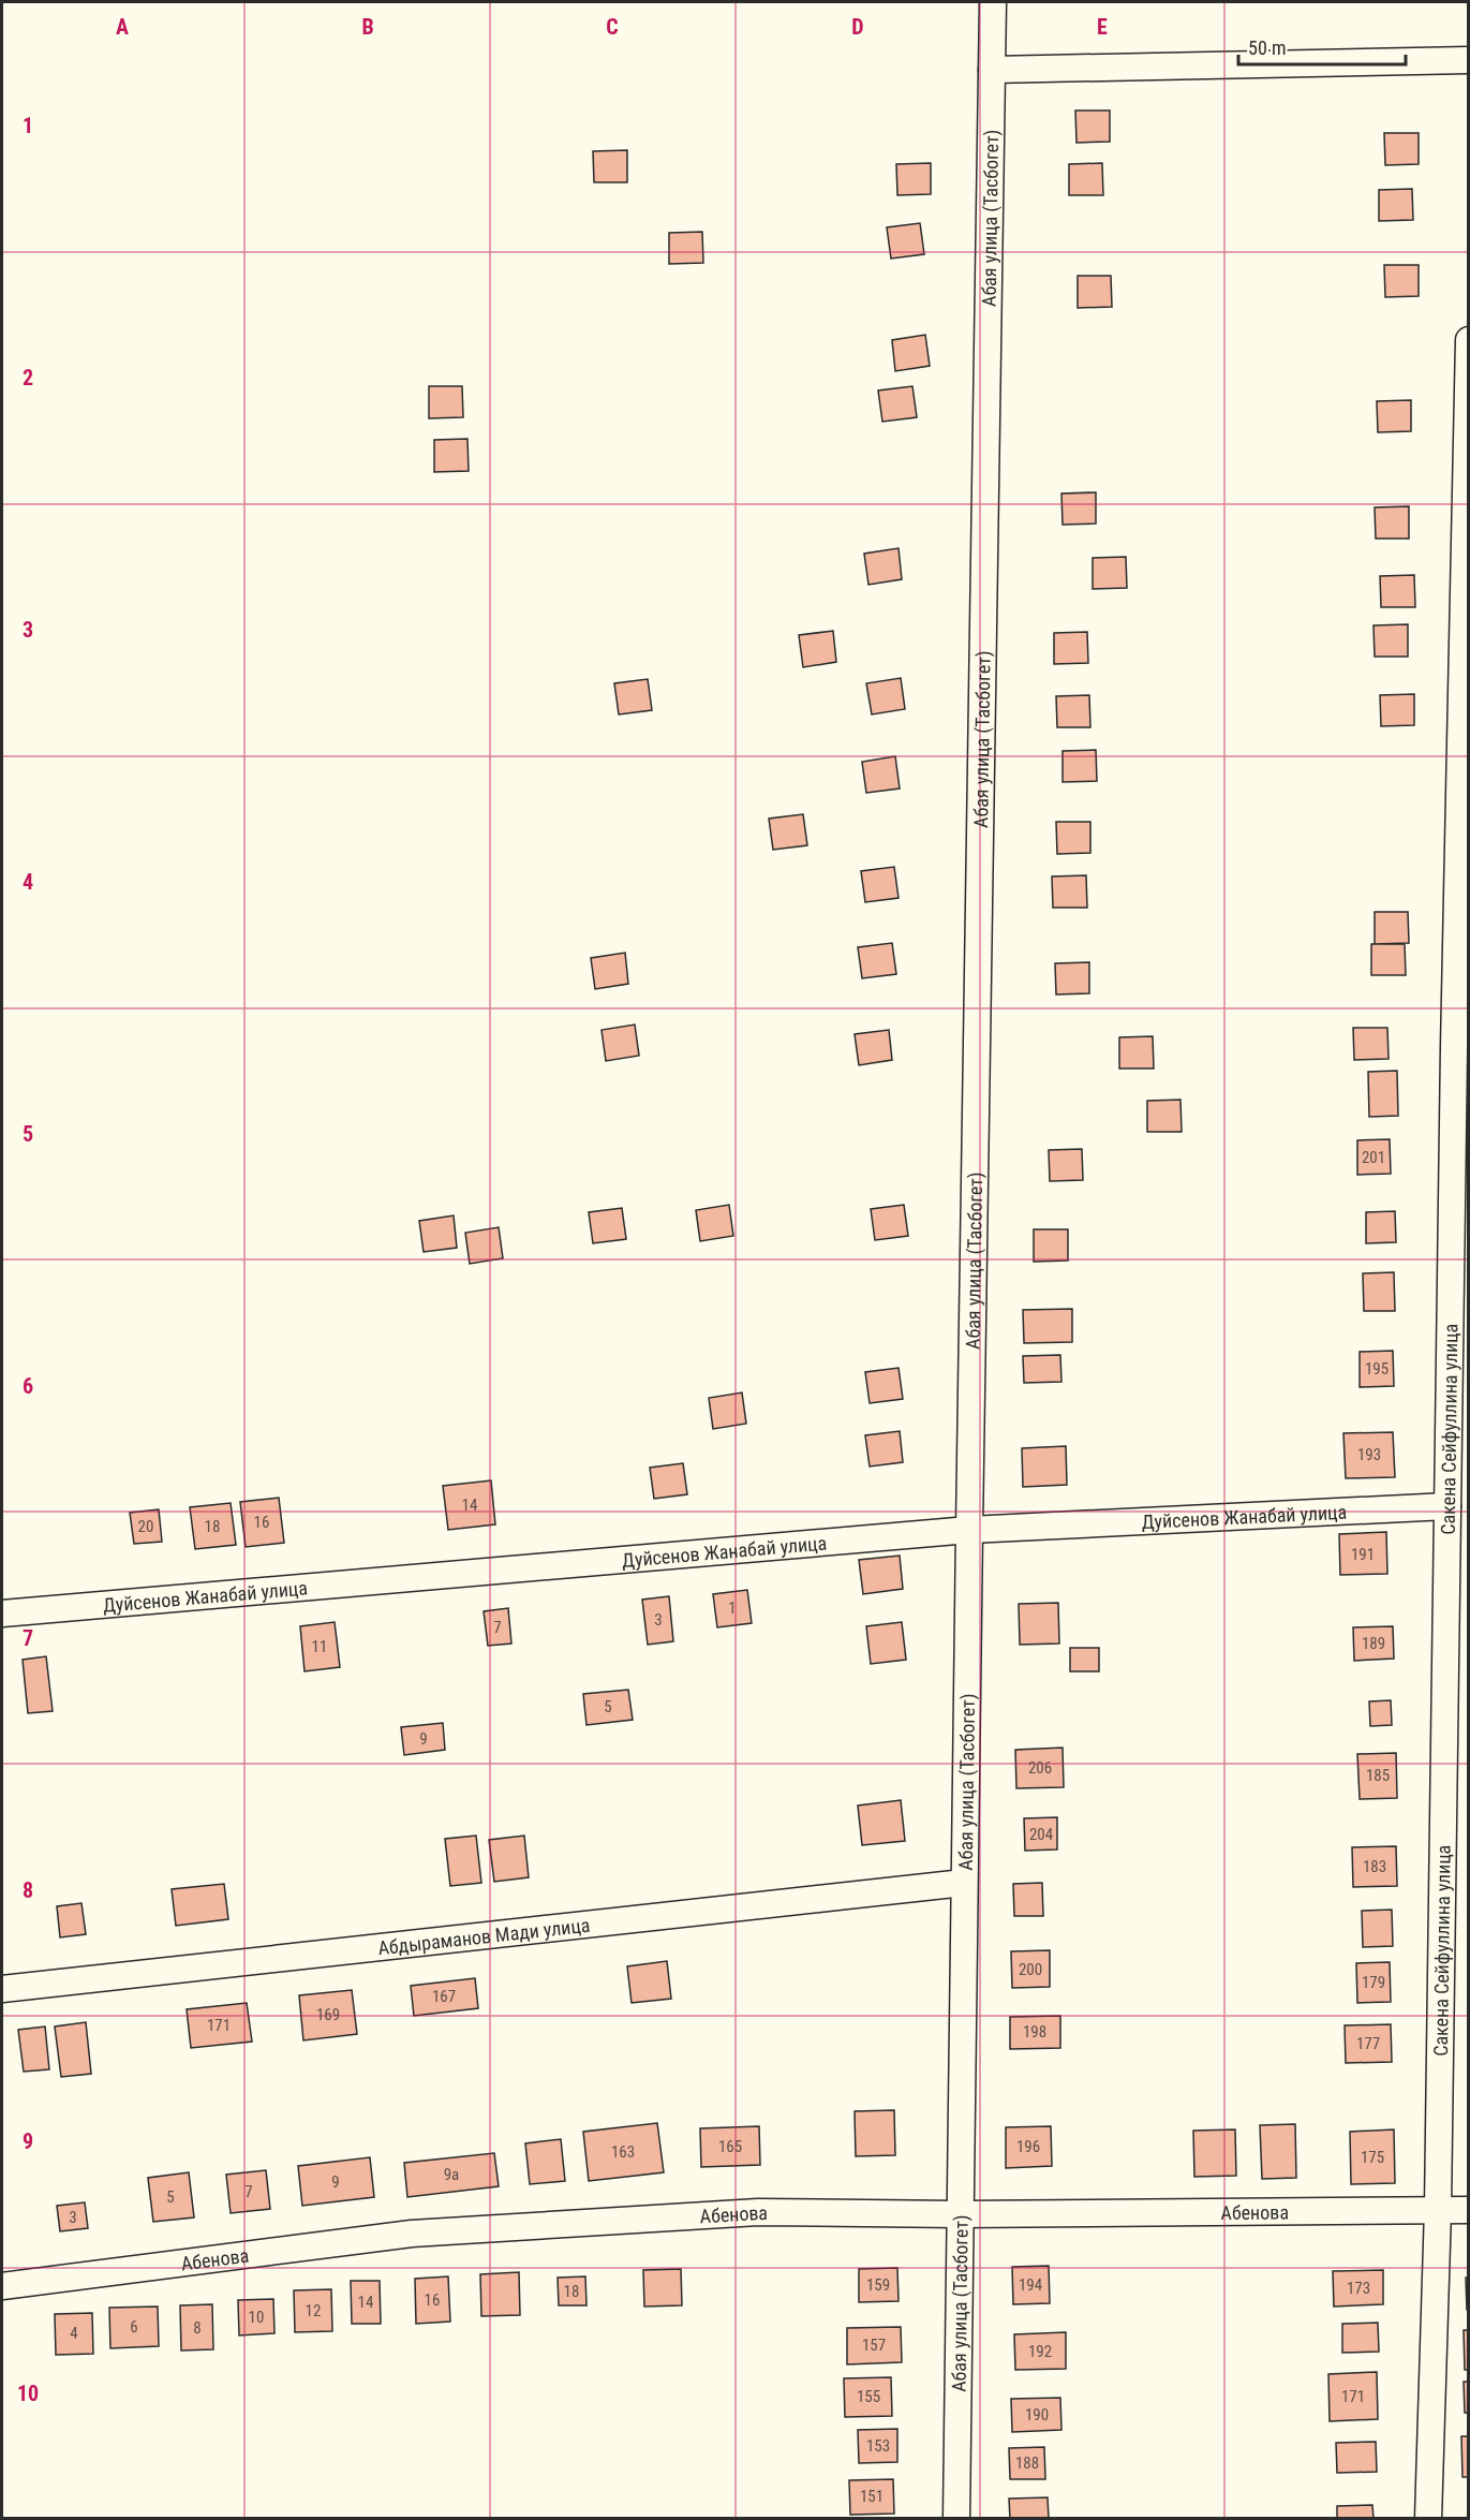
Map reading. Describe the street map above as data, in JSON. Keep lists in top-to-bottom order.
{
  "streets": {
    "street": [
      "Абая улица (Тасбогет)",
      "Сакена Сейфуллина улица",
      "Дуйсенов Жанабай улица",
      "Абдыраманов Мади улица",
      "Абенова"
    ]
  },
  "crossings": [
    ["Абая улица (Тасбогет)", "Дуйсенов Жанабай улица"],
    ["Абая улица (Тасбогет)", "Абдыраманов Мади улица"],
    ["Абая улица (Тасбогет)", "Абенова"],
    ["Сакена Сейфуллина улица", "Дуйсенов Жанабай улица"],
    ["Сакена Сейфуллина улица", "Абенова"]
  ],
  "house_numbers": [
    "201",
    "195",
    "193",
    "14",
    "16",
    "20",
    "18",
    "191",
    "1",
    "3",
    "7",
    "189",
    "11",
    "5",
    "9",
    "206",
    "185",
    "204",
    "183",
    "200",
    "179",
    "167",
    "169",
    "171",
    "198",
    "177",
    "165",
    "196",
    "163",
    "175",
    "9а",
    "9",
    "7",
    "5",
    "3",
    "159",
    "194",
    "173",
    "18",
    "16",
    "14",
    "12",
    "10",
    "6",
    "8",
    "4",
    "157",
    "192",
    "155",
    "171",
    "190",
    "153",
    "188",
    "151"
  ],
  "scale_bar": "50 m",
  "grid": {
    "columns": [
      "A",
      "B",
      "C",
      "D",
      "E"
    ],
    "rows": [
      "1",
      "2",
      "3",
      "4",
      "5",
      "6",
      "7",
      "8",
      "9",
      "10"
    ]
  }
}
